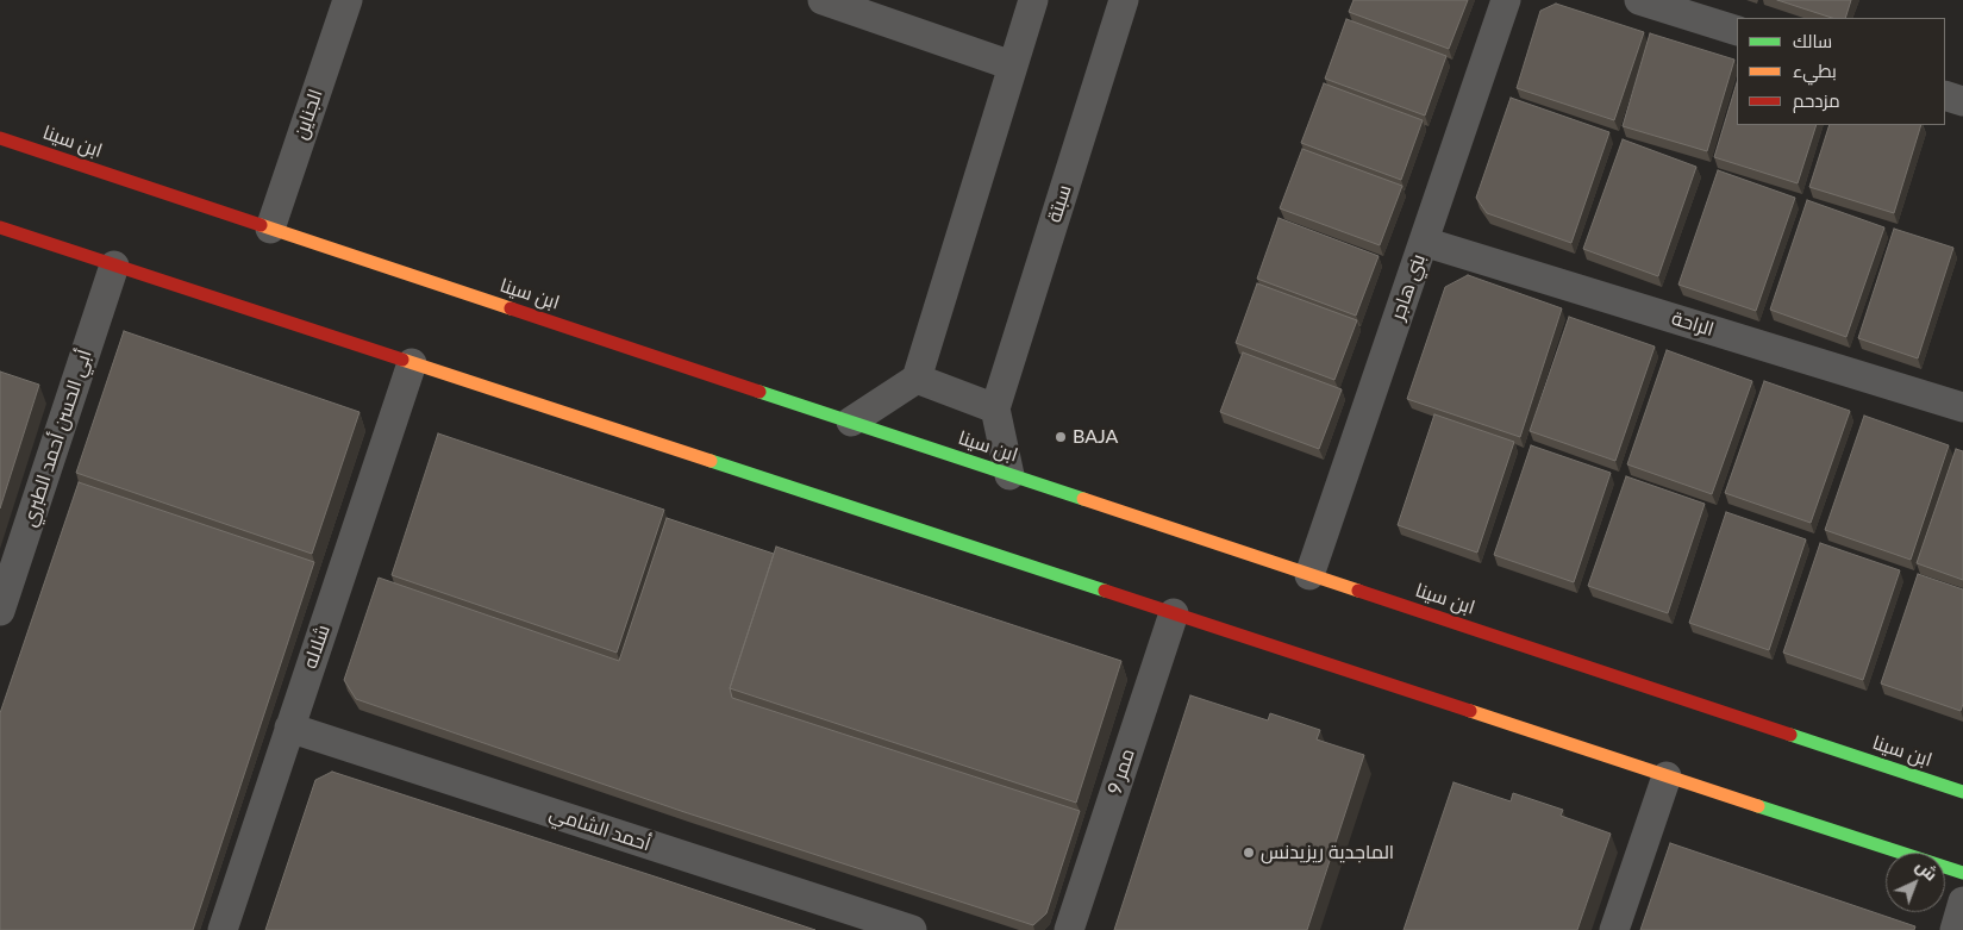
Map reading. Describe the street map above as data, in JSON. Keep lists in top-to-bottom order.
{
  "streets": {
    "street": [
      "الجناين",
      "ابن سينا",
      "سبتة",
      "بني هاجر",
      "الراحة",
      "أبي الحسن أحمد الطبري",
      "شلاله",
      "ممر 9",
      "أحمد الشامي"
    ]
  },
  "crossings": [
    ["الجناين", "ابن سينا"],
    ["ابن سينا", "سبتة"],
    ["ابن سينا", "بني هاجر"],
    ["بني هاجر", "الراحة"],
    ["شلاله", "أحمد الشامي"]
  ],
  "places": ["BAJA", "الماجدية ريزيدنس"],
  "legend": ["سالك", "بطيء", "مزدحم"],
  "north": "top right"
}
